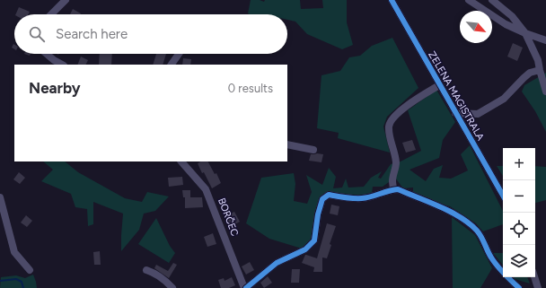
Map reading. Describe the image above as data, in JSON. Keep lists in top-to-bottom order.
{
  "streets": {
    "street": ["ZELENA MAGISTRALA", "BORČEC"]
  },
  "north": "bottom right",
  "page": {
    "search": "Search here",
    "heading": ["Nearby", "0 results"],
    "map_buttons": ["+", "−"]
  }
}
